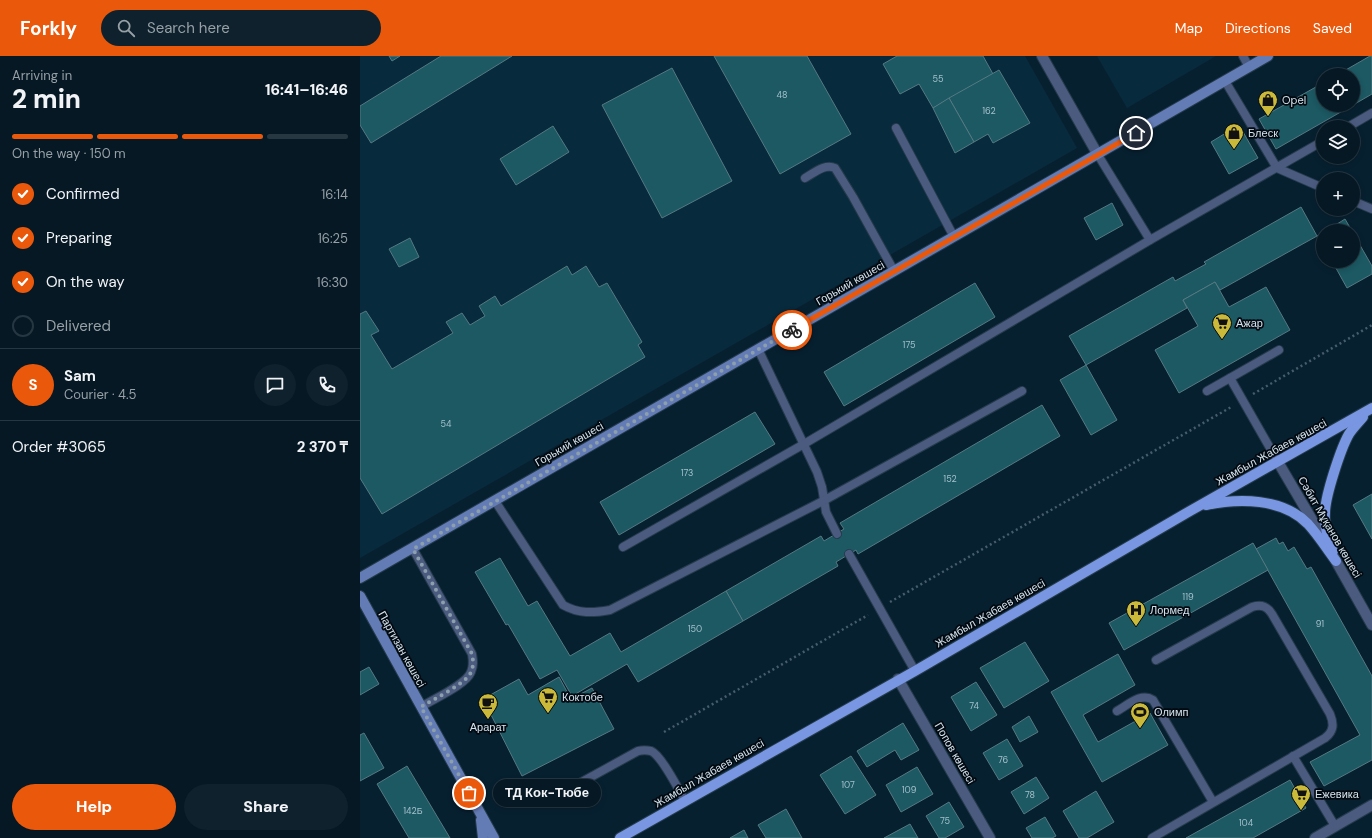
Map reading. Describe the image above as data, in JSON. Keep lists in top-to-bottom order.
{
  "streets": {
    "main road": ["Горький көшесі", "Жамбыл Жабаев көшесі", "Партизан көшесі"],
    "street": ["Сәбит Мұқанов көшесі", "Попов көшесі"]
  },
  "crossings": [
    ["Жамбыл Жабаев көшесі", "Сәбит Мұқанов көшесі"],
    ["Жамбыл Жабаев көшесі", "Попов көшесі"]
  ],
  "places": {
    "shop": ["Opel", "Блеск"],
    "supermarket": ["Ажар", "Коктобе", "Ежевика"],
    "hospital": ["Лормед"],
    "cafe": ["Арарат"],
    "sports": ["Олимп"],
    "other": ["ТД Кок-Тюбе"]
  },
  "house_numbers": [
    "55",
    "48",
    "162",
    "175",
    "54",
    "173",
    "152",
    "119",
    "91",
    "150",
    "74",
    "76",
    "107",
    "109",
    "78",
    "142Б",
    "75",
    "104"
  ],
  "page": {
    "header": "Forkly",
    "search": "Search here",
    "nav": ["Map", "Directions", "Saved"],
    "heading": ["2 min", "Arriving in", "16:41–16:46"],
    "panel": [
      "Sam",
      "Courier · 4.5",
      "Order #3065",
      "2 370 ₸"
    ],
    "map_buttons": ["+", "−"],
    "bar": "On the way · 150 m",
    "list": [
      ["Confirmed", "16:14"],
      ["Preparing", "16:25"],
      ["On the way", "16:30"],
      "Delivered"
    ],
    "round": "S",
    "buttons": ["Help", "Share"],
    "bubble": "ТД Кок-Тюбе"
  }
}
